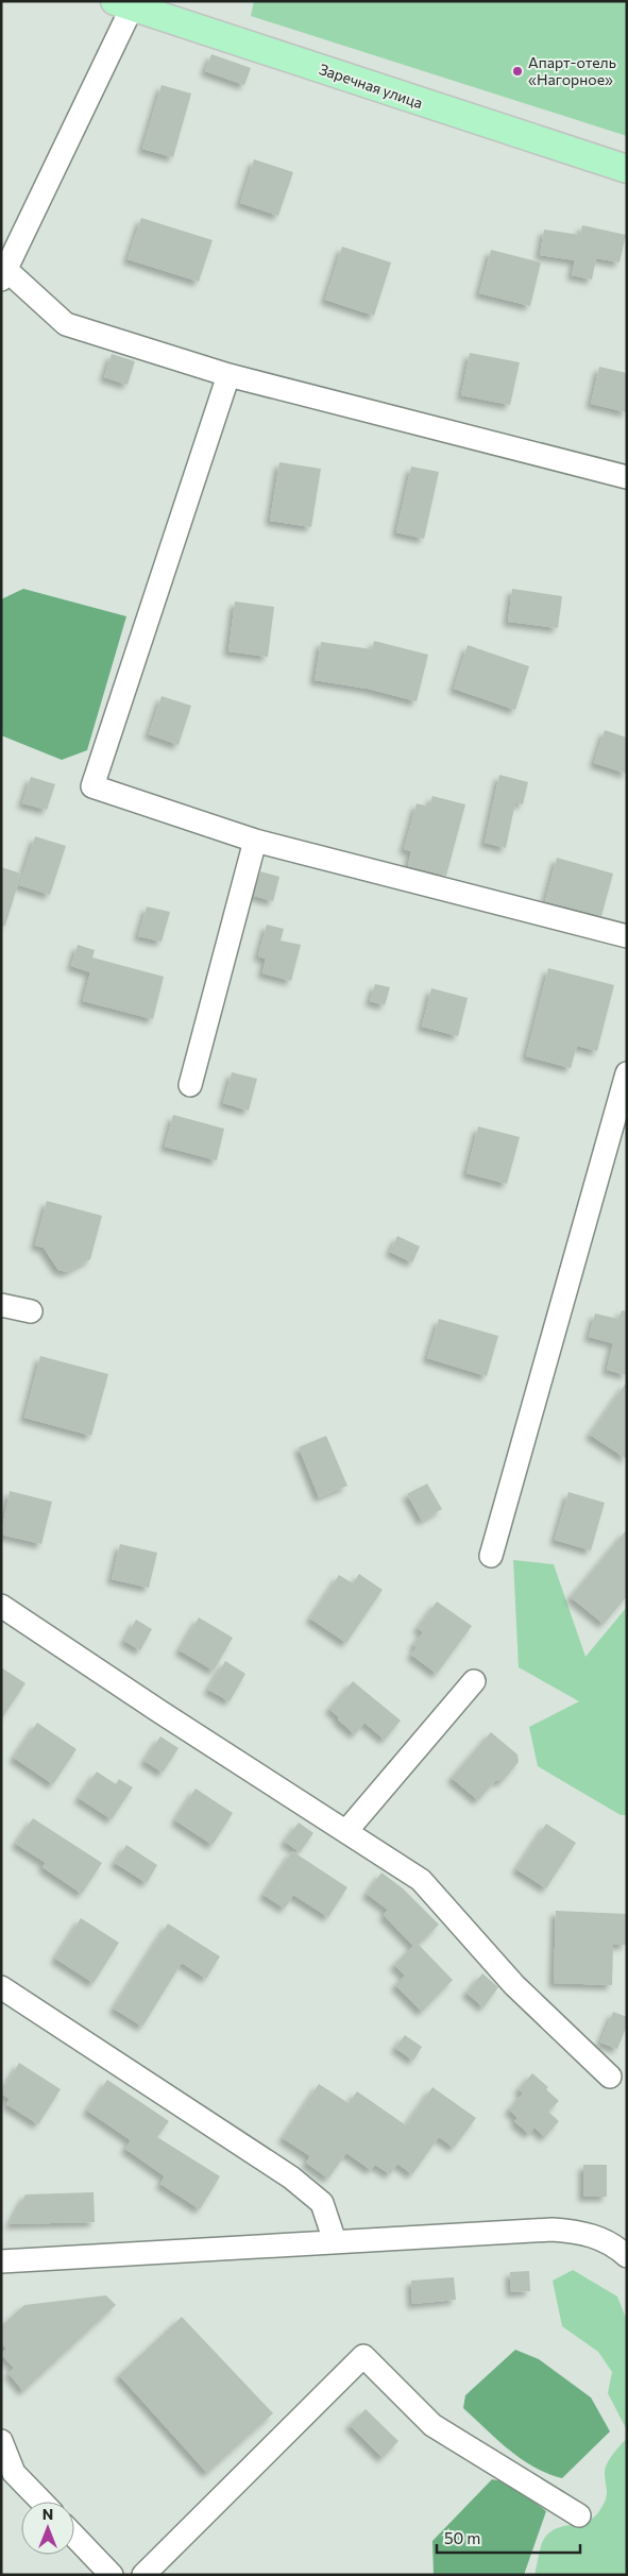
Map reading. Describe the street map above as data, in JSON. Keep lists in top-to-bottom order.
{
  "streets": {
    "main road": ["Заречная улица"]
  },
  "places": ["Апарт-отель «Нагорное»"],
  "scale_bar": "50 m",
  "north": "top"
}
